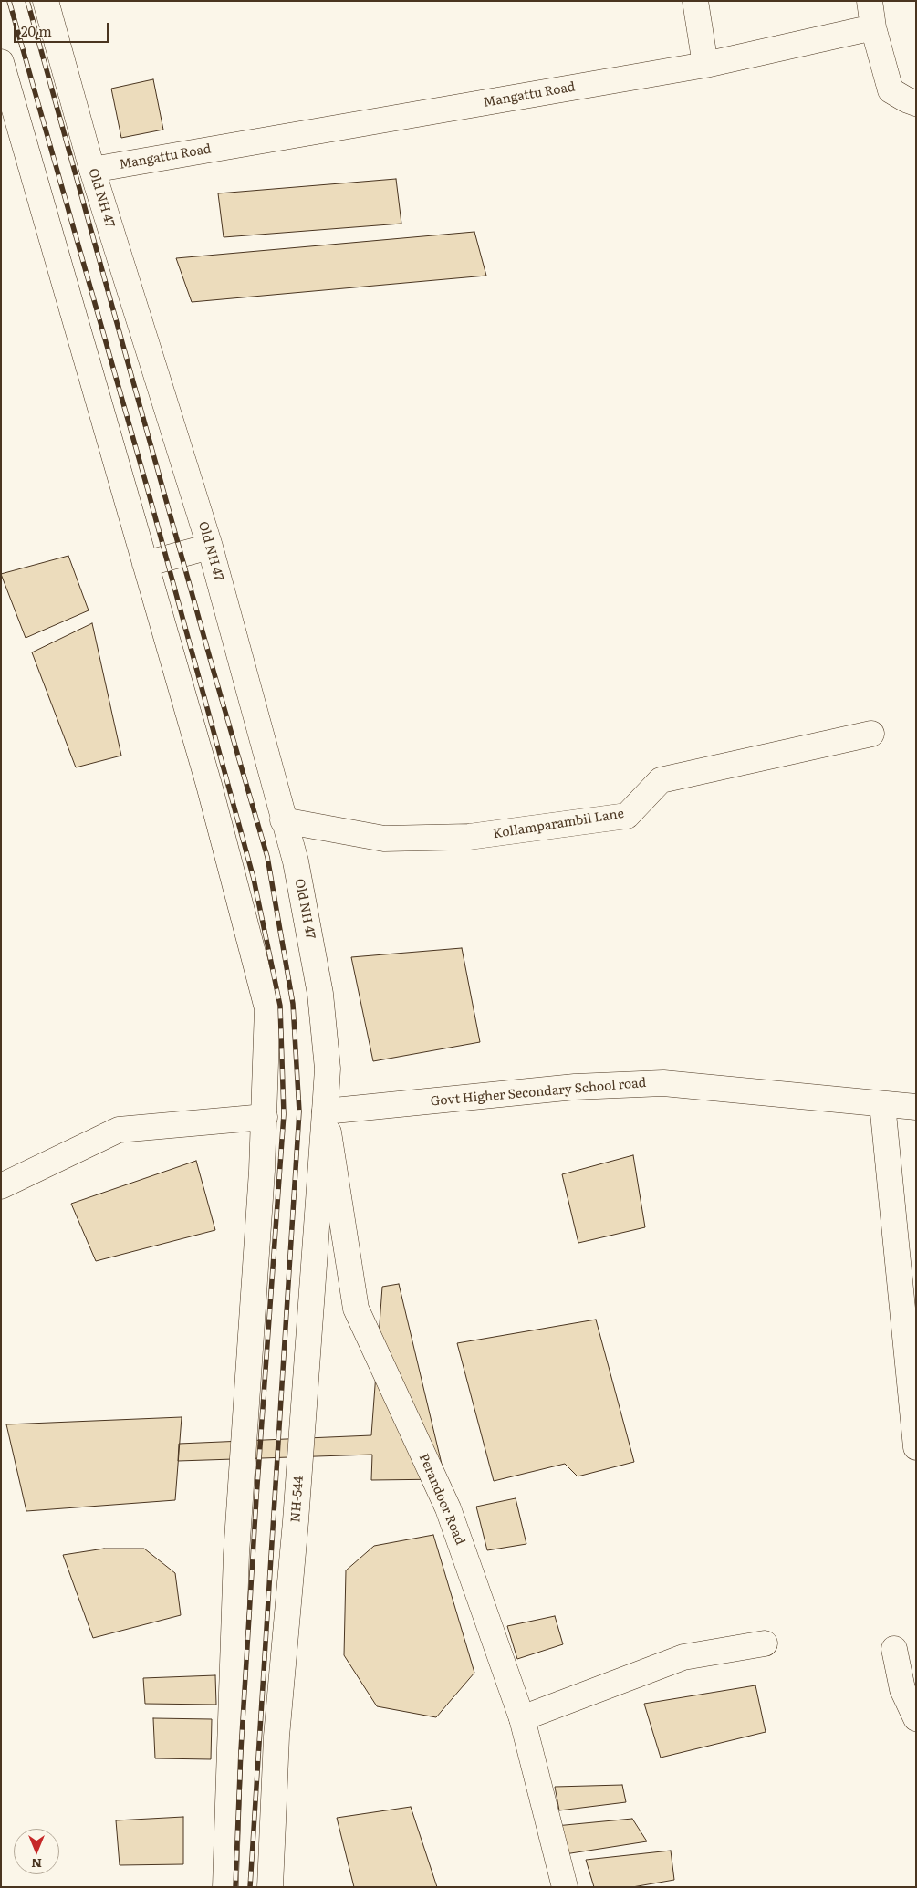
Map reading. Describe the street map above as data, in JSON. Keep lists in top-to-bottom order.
{
  "streets": {
    "main road": [
      "Mangattu Road",
      "Old NH 47",
      "Kollamparambil Lane",
      "Govt Higher Secondary School road",
      "NH-544",
      "Perandoor Road"
    ]
  },
  "crossings": [
    ["Mangattu Road", "Old NH 47"],
    ["Old NH 47", "Kollamparambil Lane"],
    ["Old NH 47", "Govt Higher Secondary School road"],
    ["Old NH 47", "NH-544"],
    ["Old NH 47", "Perandoor Road"],
    ["Govt Higher Secondary School road", "NH-544"],
    ["Govt Higher Secondary School road", "Perandoor Road"],
    ["NH-544", "Perandoor Road"]
  ],
  "scale_bar": "20 m",
  "north": "bottom"
}
